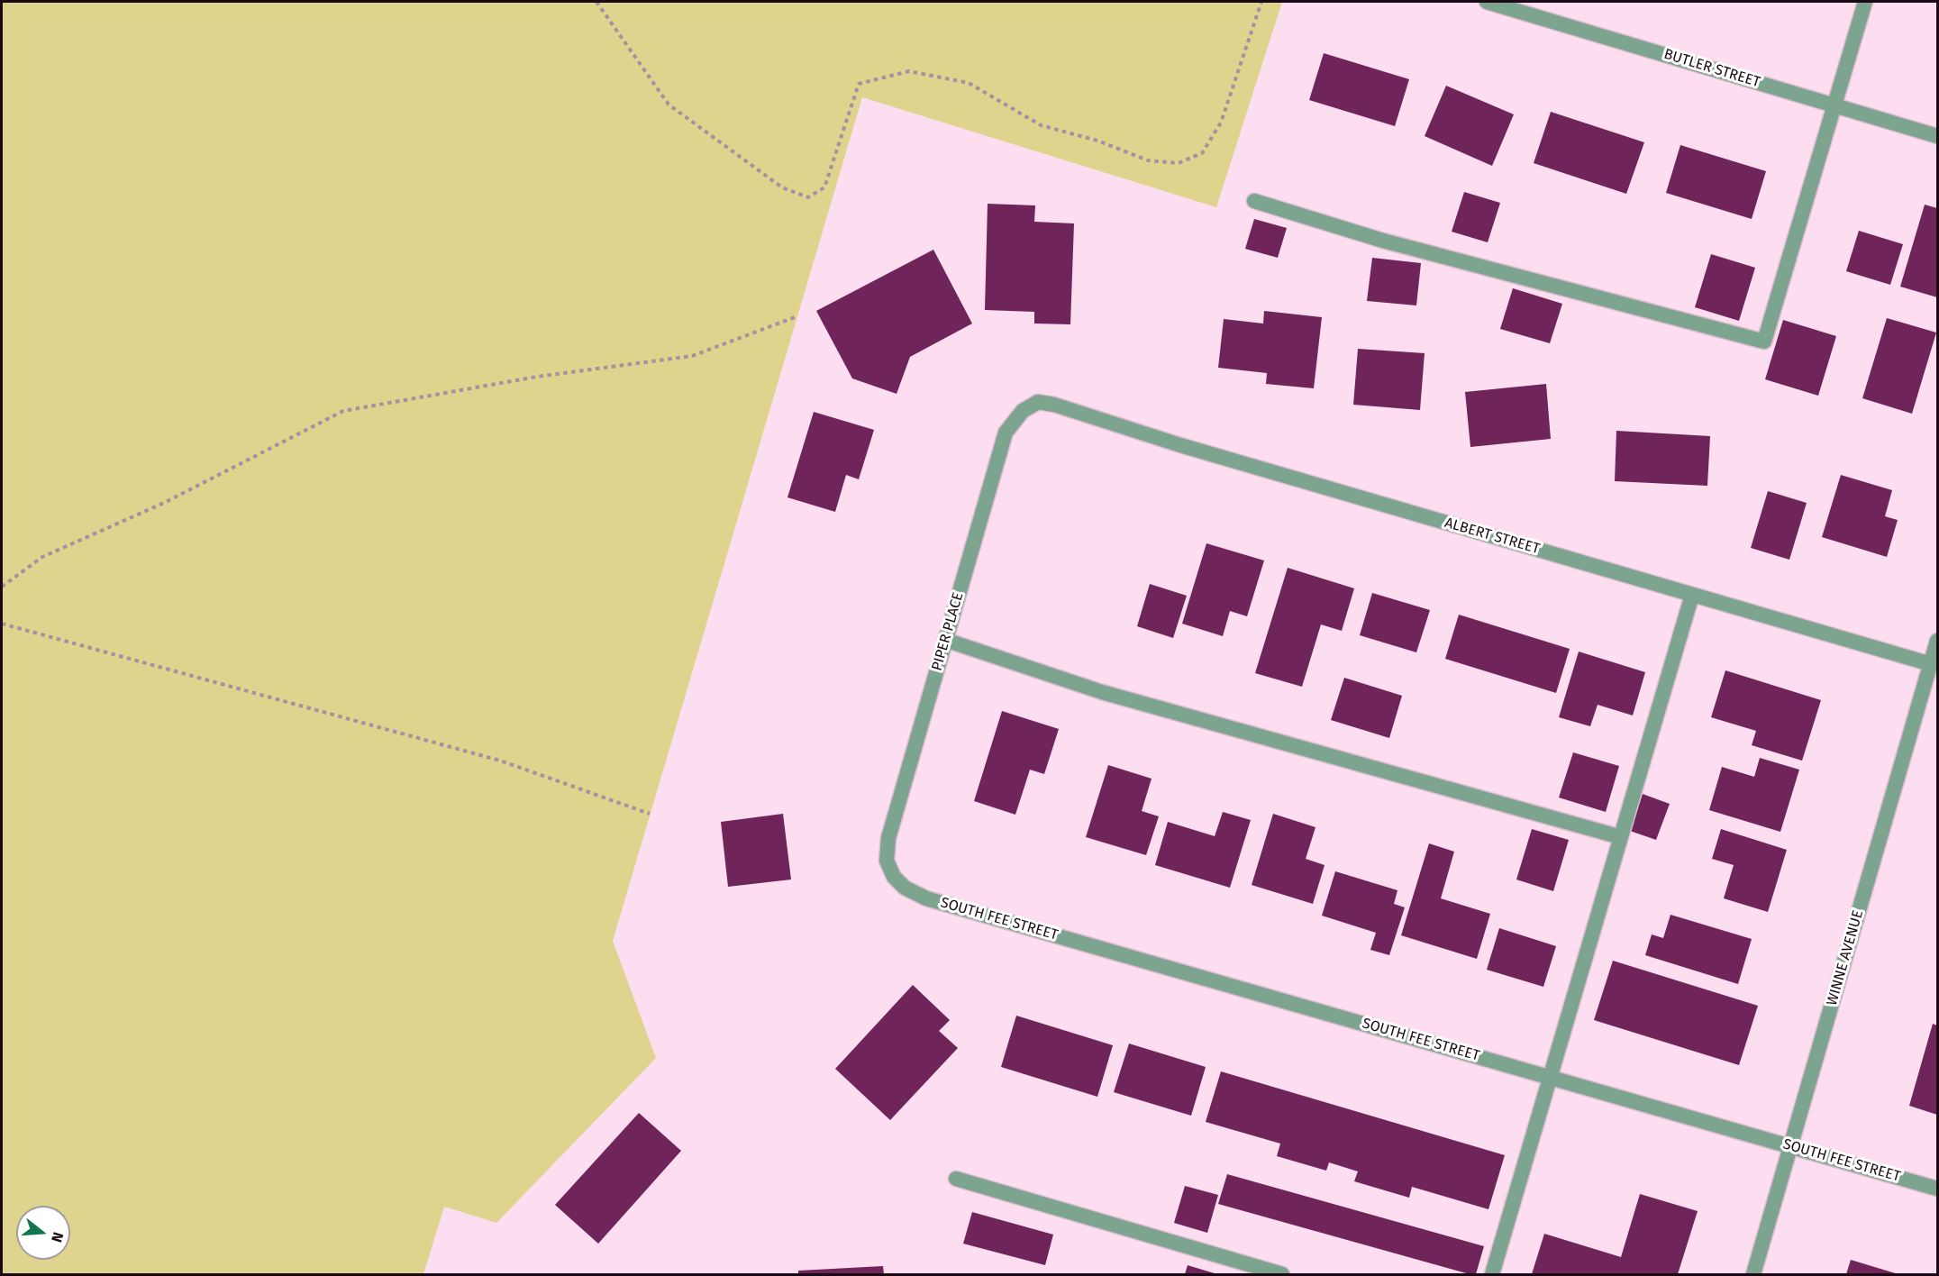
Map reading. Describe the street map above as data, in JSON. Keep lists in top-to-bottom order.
{
  "streets": {
    "street": [
      "BUTLER STREET",
      "ALBERT STREET",
      "PIPER PLACE",
      "SOUTH FEE STREET",
      "WINNE AVENUE"
    ]
  },
  "crossings": [
    ["ALBERT STREET", "PIPER PLACE"],
    ["ALBERT STREET", "WINNE AVENUE"],
    ["PIPER PLACE", "SOUTH FEE STREET"],
    ["SOUTH FEE STREET", "WINNE AVENUE"]
  ],
  "north": "right"
}
